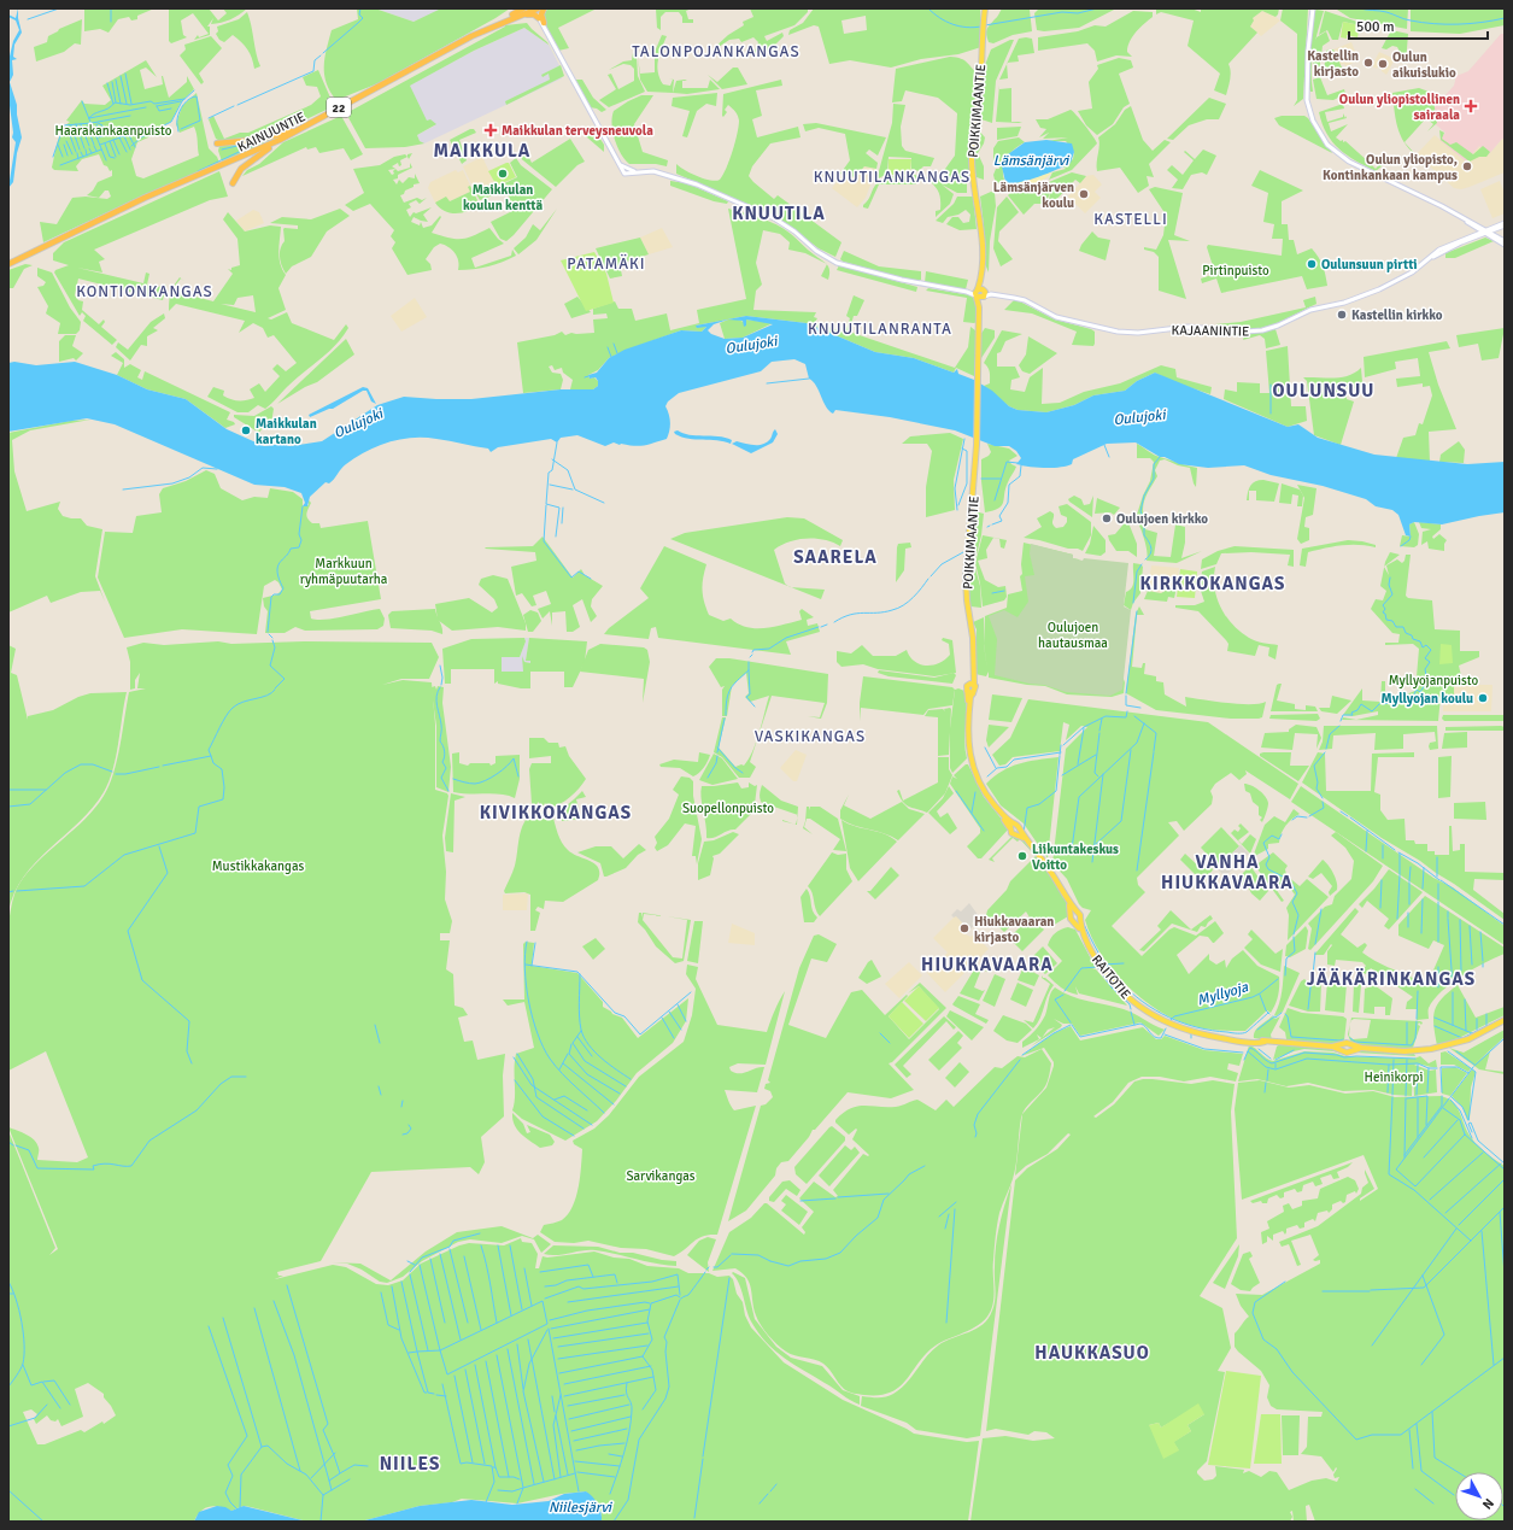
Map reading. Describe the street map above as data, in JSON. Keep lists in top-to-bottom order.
{
  "streets": {
    "highway": ["22", "KAINUUNTIE"],
    "main road": ["POIKKIMAANTIE", "KAJAANINTIE", "RAITOTIE"]
  },
  "crossings": [
    ["POIKKIMAANTIE", "KAJAANINTIE"]
  ],
  "districts": [
    "TALONPOJANKANGAS",
    "MAIKKULA",
    "KNUUTILANKANGAS",
    "KNUUTILA",
    "KASTELLI",
    "PATAMÄKI",
    "KONTIONKANGAS",
    "KNUUTILANRANTA",
    "OULUNSUU",
    "SAARELA",
    "KIRKKOKANGAS",
    "VASKIKANGAS",
    "KIVIKKOKANGAS",
    "VANHA HIUKKAVAARA",
    "HIUKKAVAARA",
    "JÄÄKÄRINKANGAS",
    "HAUKKASUO",
    "NIILES"
  ],
  "water": [
    "Lämsänjärvi",
    "Oulujoki",
    "Myllyoja",
    "Niilesjärvi"
  ],
  "parks": [
    "Haarakankaanpuisto",
    "Pirtinpuisto",
    "Markkuun ryhmäpuutarha",
    "Oulujoen hautausmaa",
    "Myllyojanpuisto",
    "Suopellonpuisto",
    "Mustikkakangas",
    "Heinikorpi",
    "Sarvikangas"
  ],
  "places": {
    "other": [
      "Kastellin kirjasto",
      "Oulun aikuislukio",
      "Oulun yliopisto, Kontinkankaan kampus",
      "Maikkulan koulun kenttä",
      "Lämsänjärven koulu",
      "Oulunsuun pirtti",
      "Kastellin kirkko",
      "Maikkulan kartano",
      "Oulujoen kirkko",
      "Myllyojan koulu",
      "Liikuntakeskus Voitto",
      "Hiukkavaaran kirjasto"
    ],
    "health": ["Oulun yliopistollinen sairaala", "Maikkulan terveysneuvola"]
  },
  "scale_bar": "500 m",
  "north": "bottom right"
}
